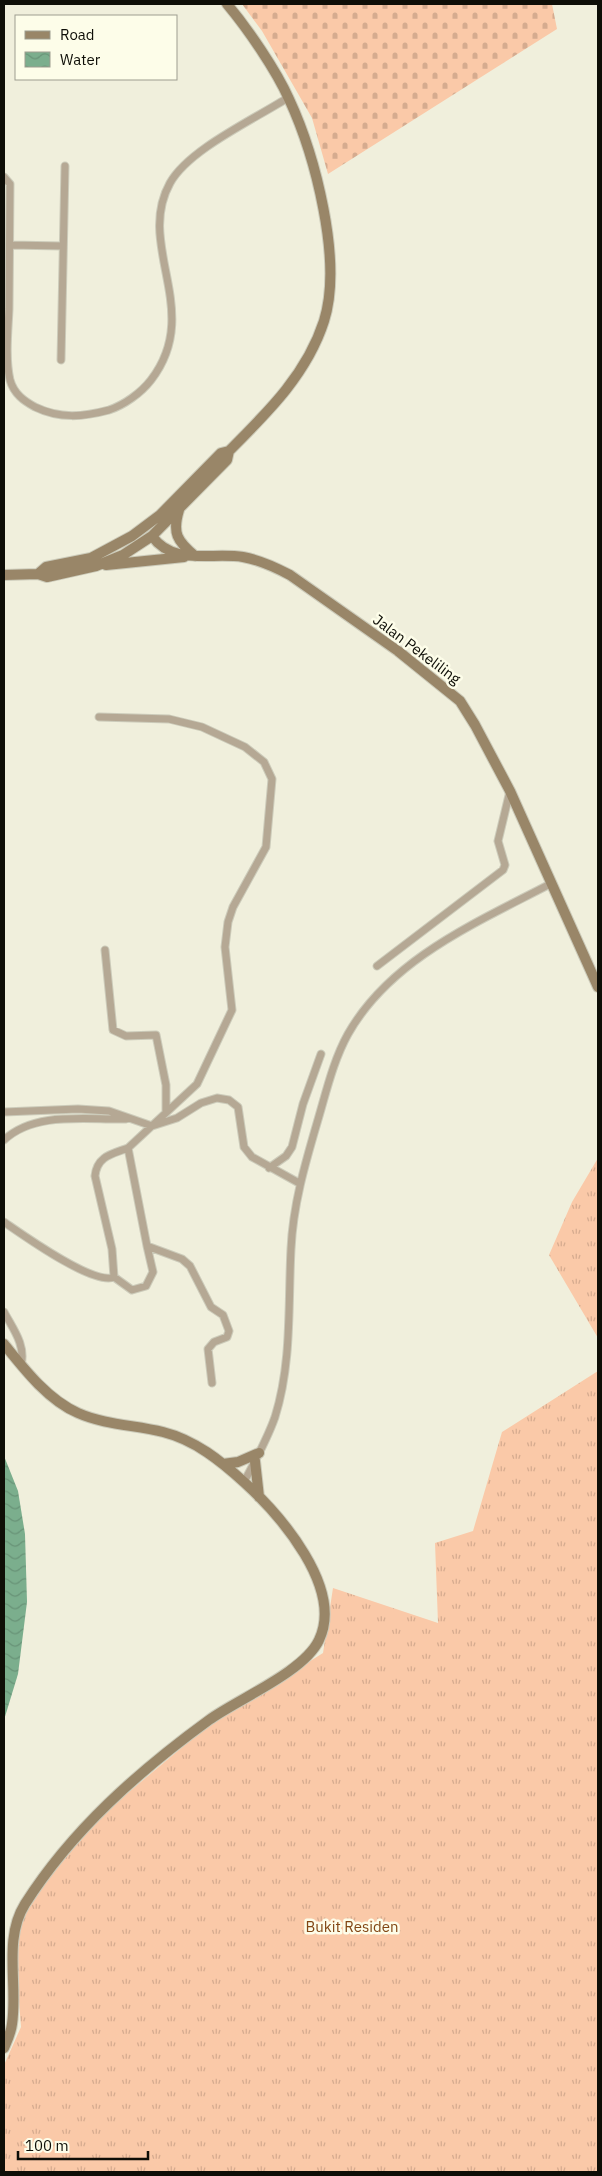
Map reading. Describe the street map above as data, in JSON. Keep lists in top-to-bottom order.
{
  "streets": {
    "street": ["Jalan Pekeliling"]
  },
  "parks": ["Bukit Residen"],
  "legend": ["Road", "Water"],
  "scale_bar": "100 m"
}
